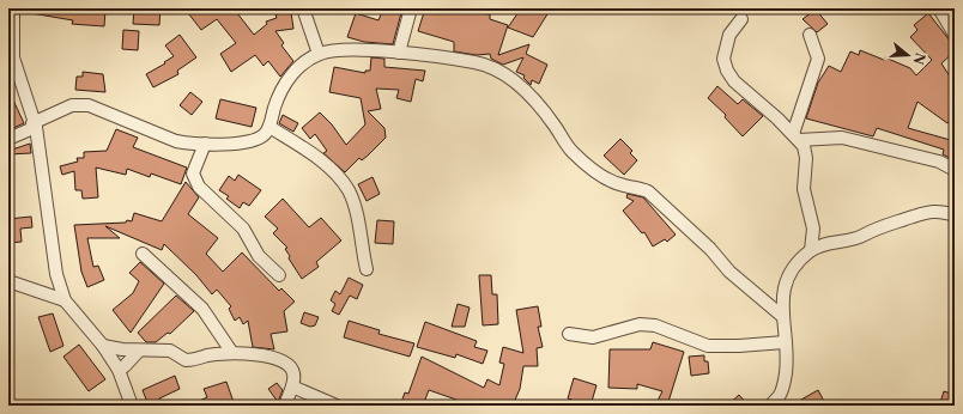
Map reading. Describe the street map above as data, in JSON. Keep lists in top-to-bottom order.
{
  "north": "right"
}
